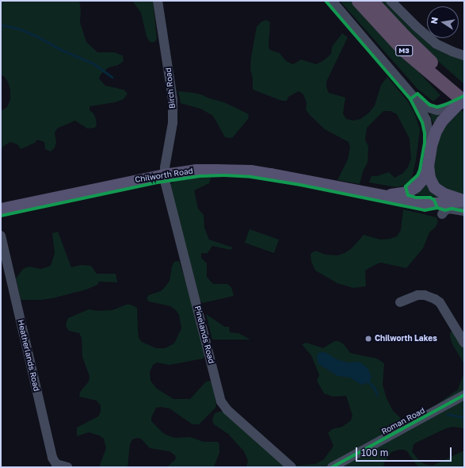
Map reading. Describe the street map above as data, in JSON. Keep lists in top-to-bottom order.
{
  "streets": {
    "highway": ["M3"],
    "main road": ["Chilworth Road"],
    "street": [
      "Birch Road",
      "Pinelands Road",
      "Heatherlands Road",
      "Roman Road"
    ]
  },
  "crossings": [
    ["Birch Road", "Chilworth Road"],
    ["Birch Road", "Pinelands Road"],
    ["Chilworth Road", "Pinelands Road"]
  ],
  "places": ["Chilworth Lakes"],
  "scale_bar": "100 m",
  "north": "left"
}
